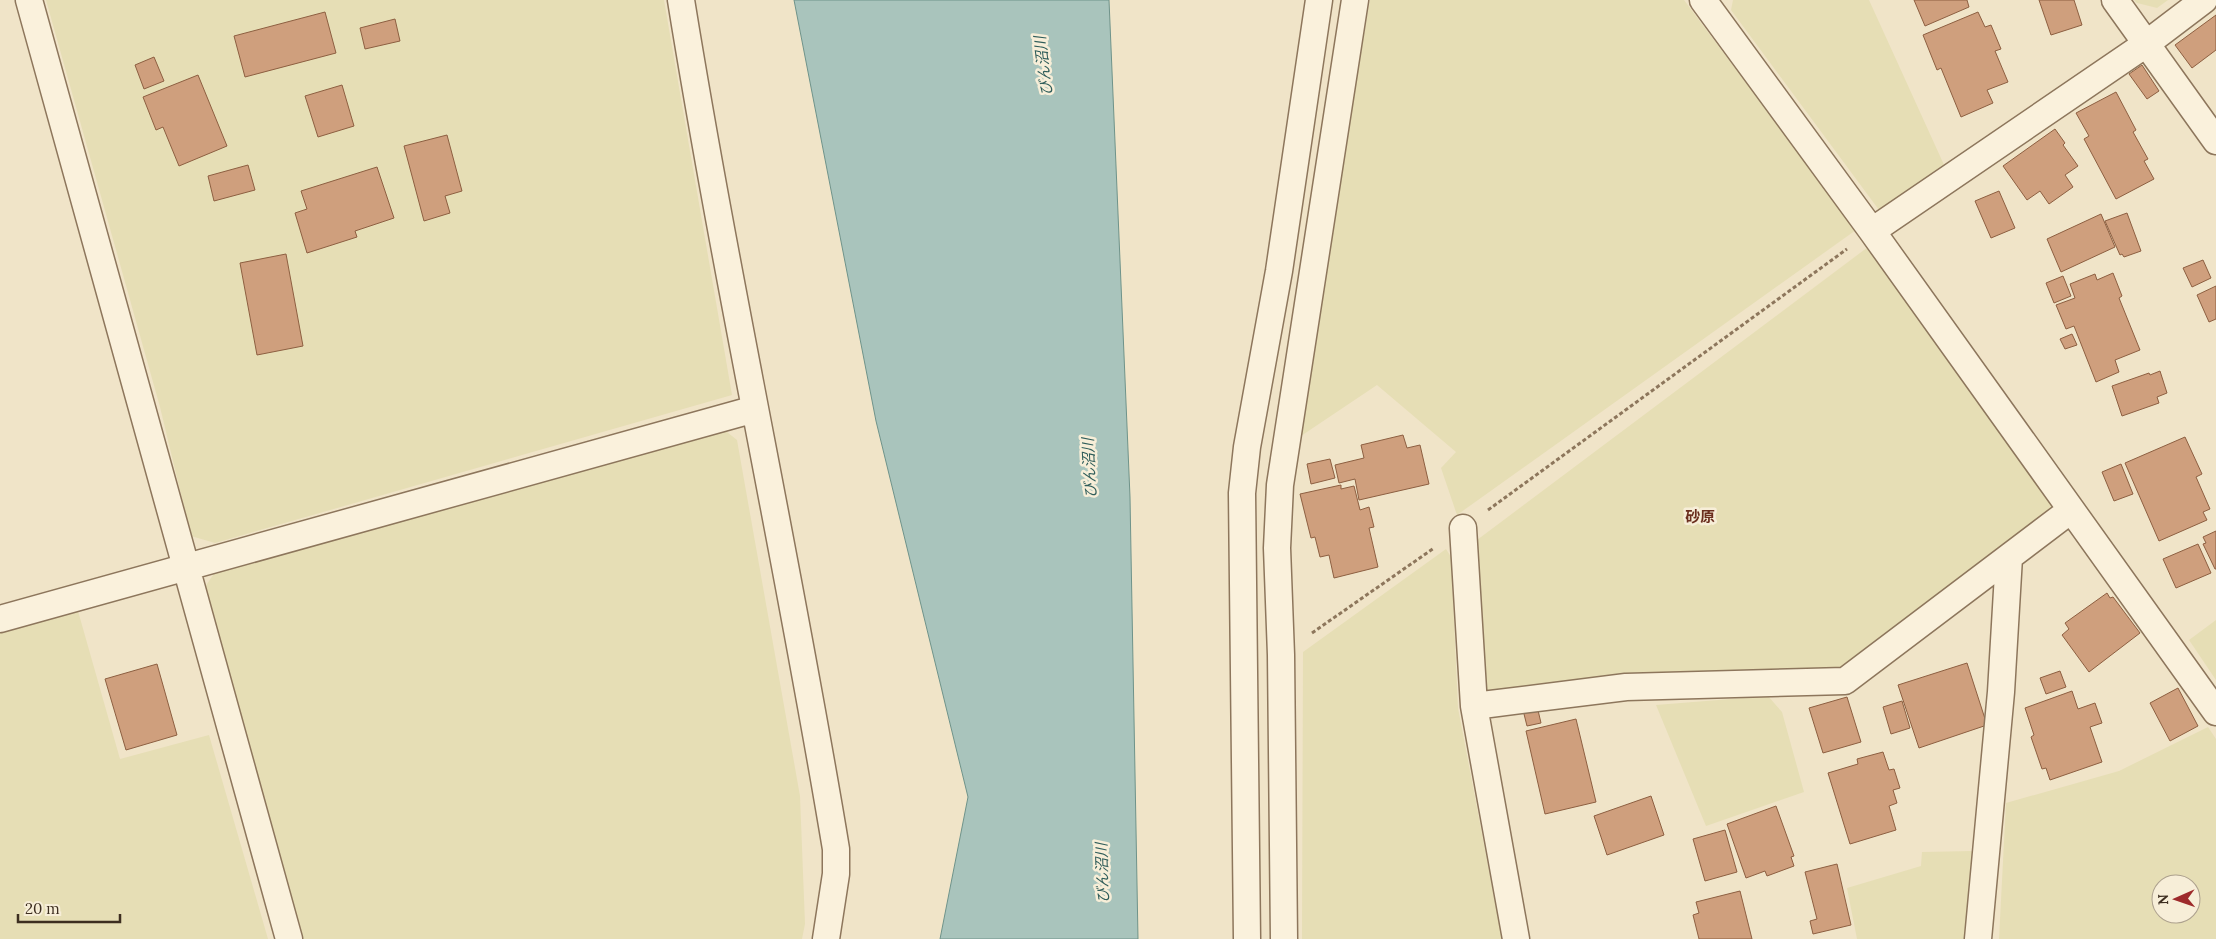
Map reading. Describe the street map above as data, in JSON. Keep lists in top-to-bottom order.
{
  "districts": ["砂原"],
  "water": ["びん沼川"],
  "scale_bar": "20 m",
  "north": "left"
}
